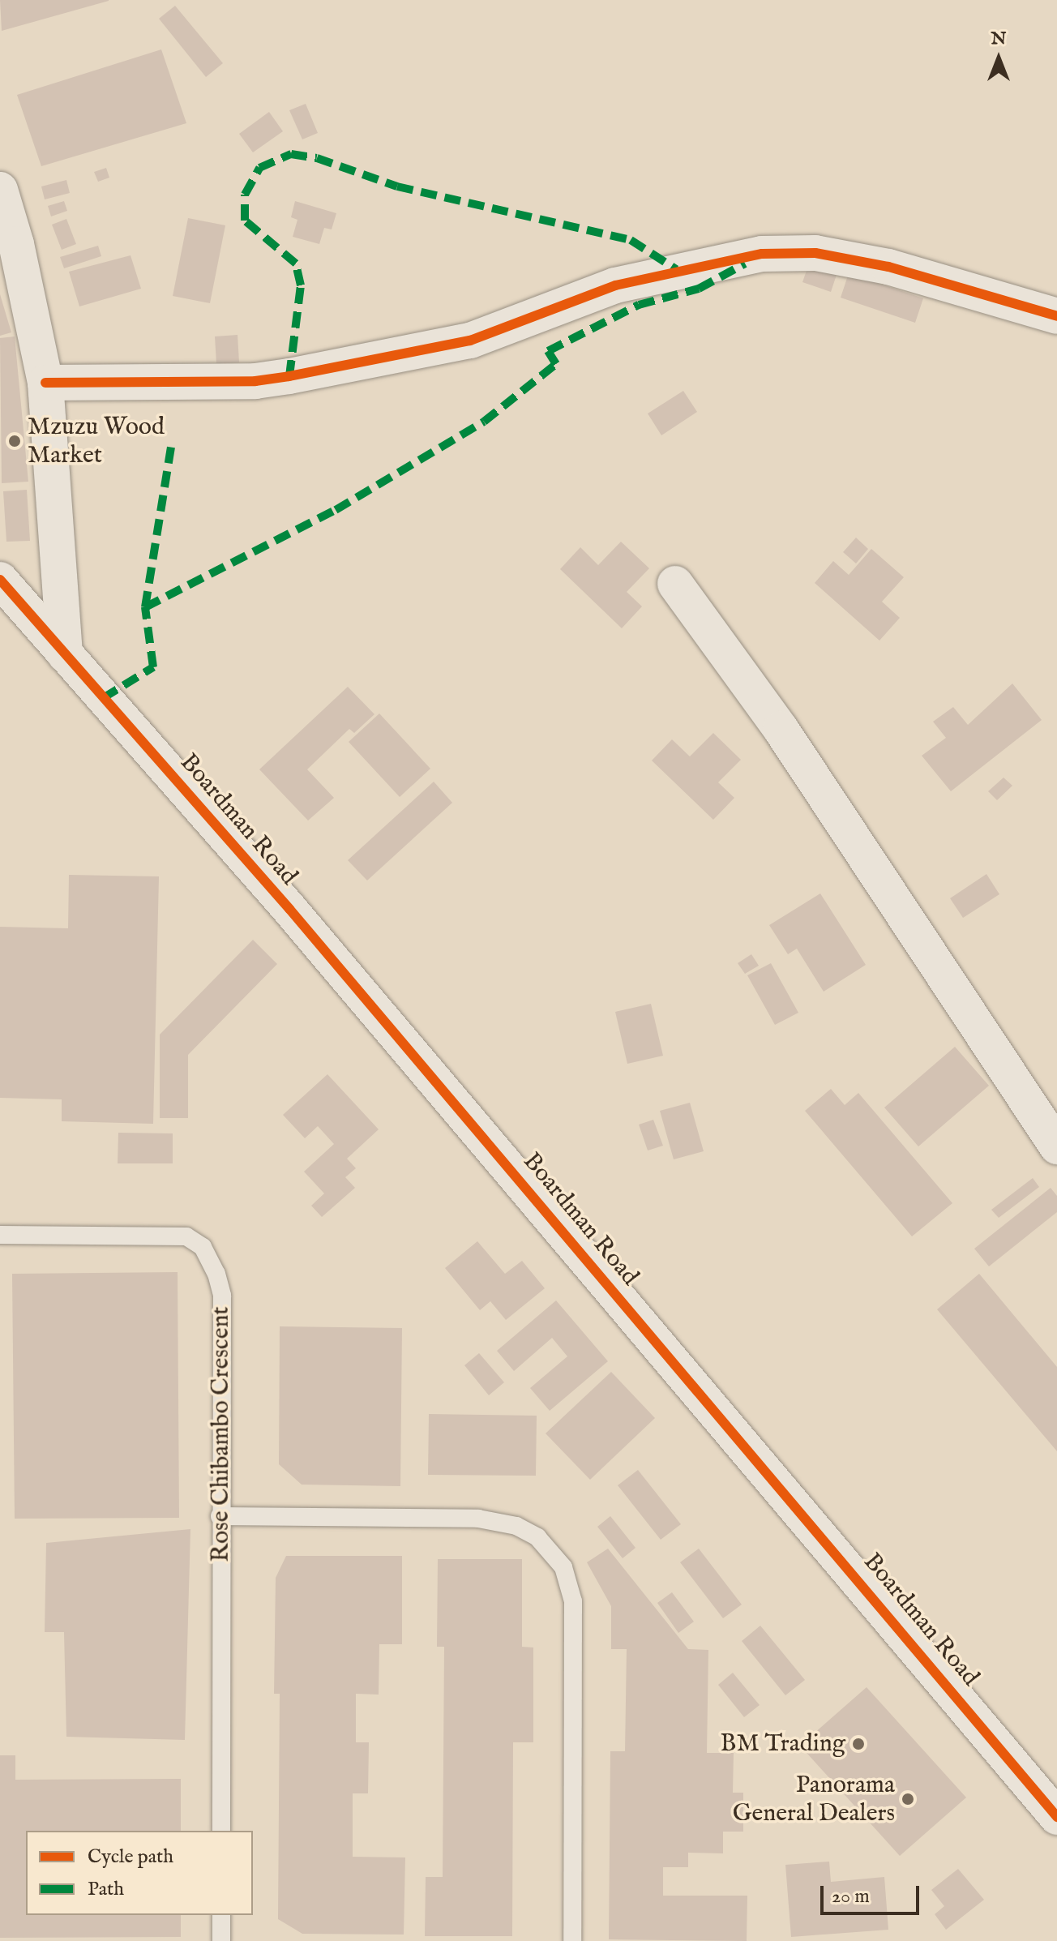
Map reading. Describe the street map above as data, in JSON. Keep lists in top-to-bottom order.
{
  "streets": {
    "street": ["Boardman Road"],
    "lane": ["Rose Chibambo Crescent"]
  },
  "places": ["Mzuzu Wood Market", "BM Trading", "Panorama General Dealers"],
  "legend": ["Cycle path", "Path"],
  "scale_bar": "20 m",
  "north": "top"
}
